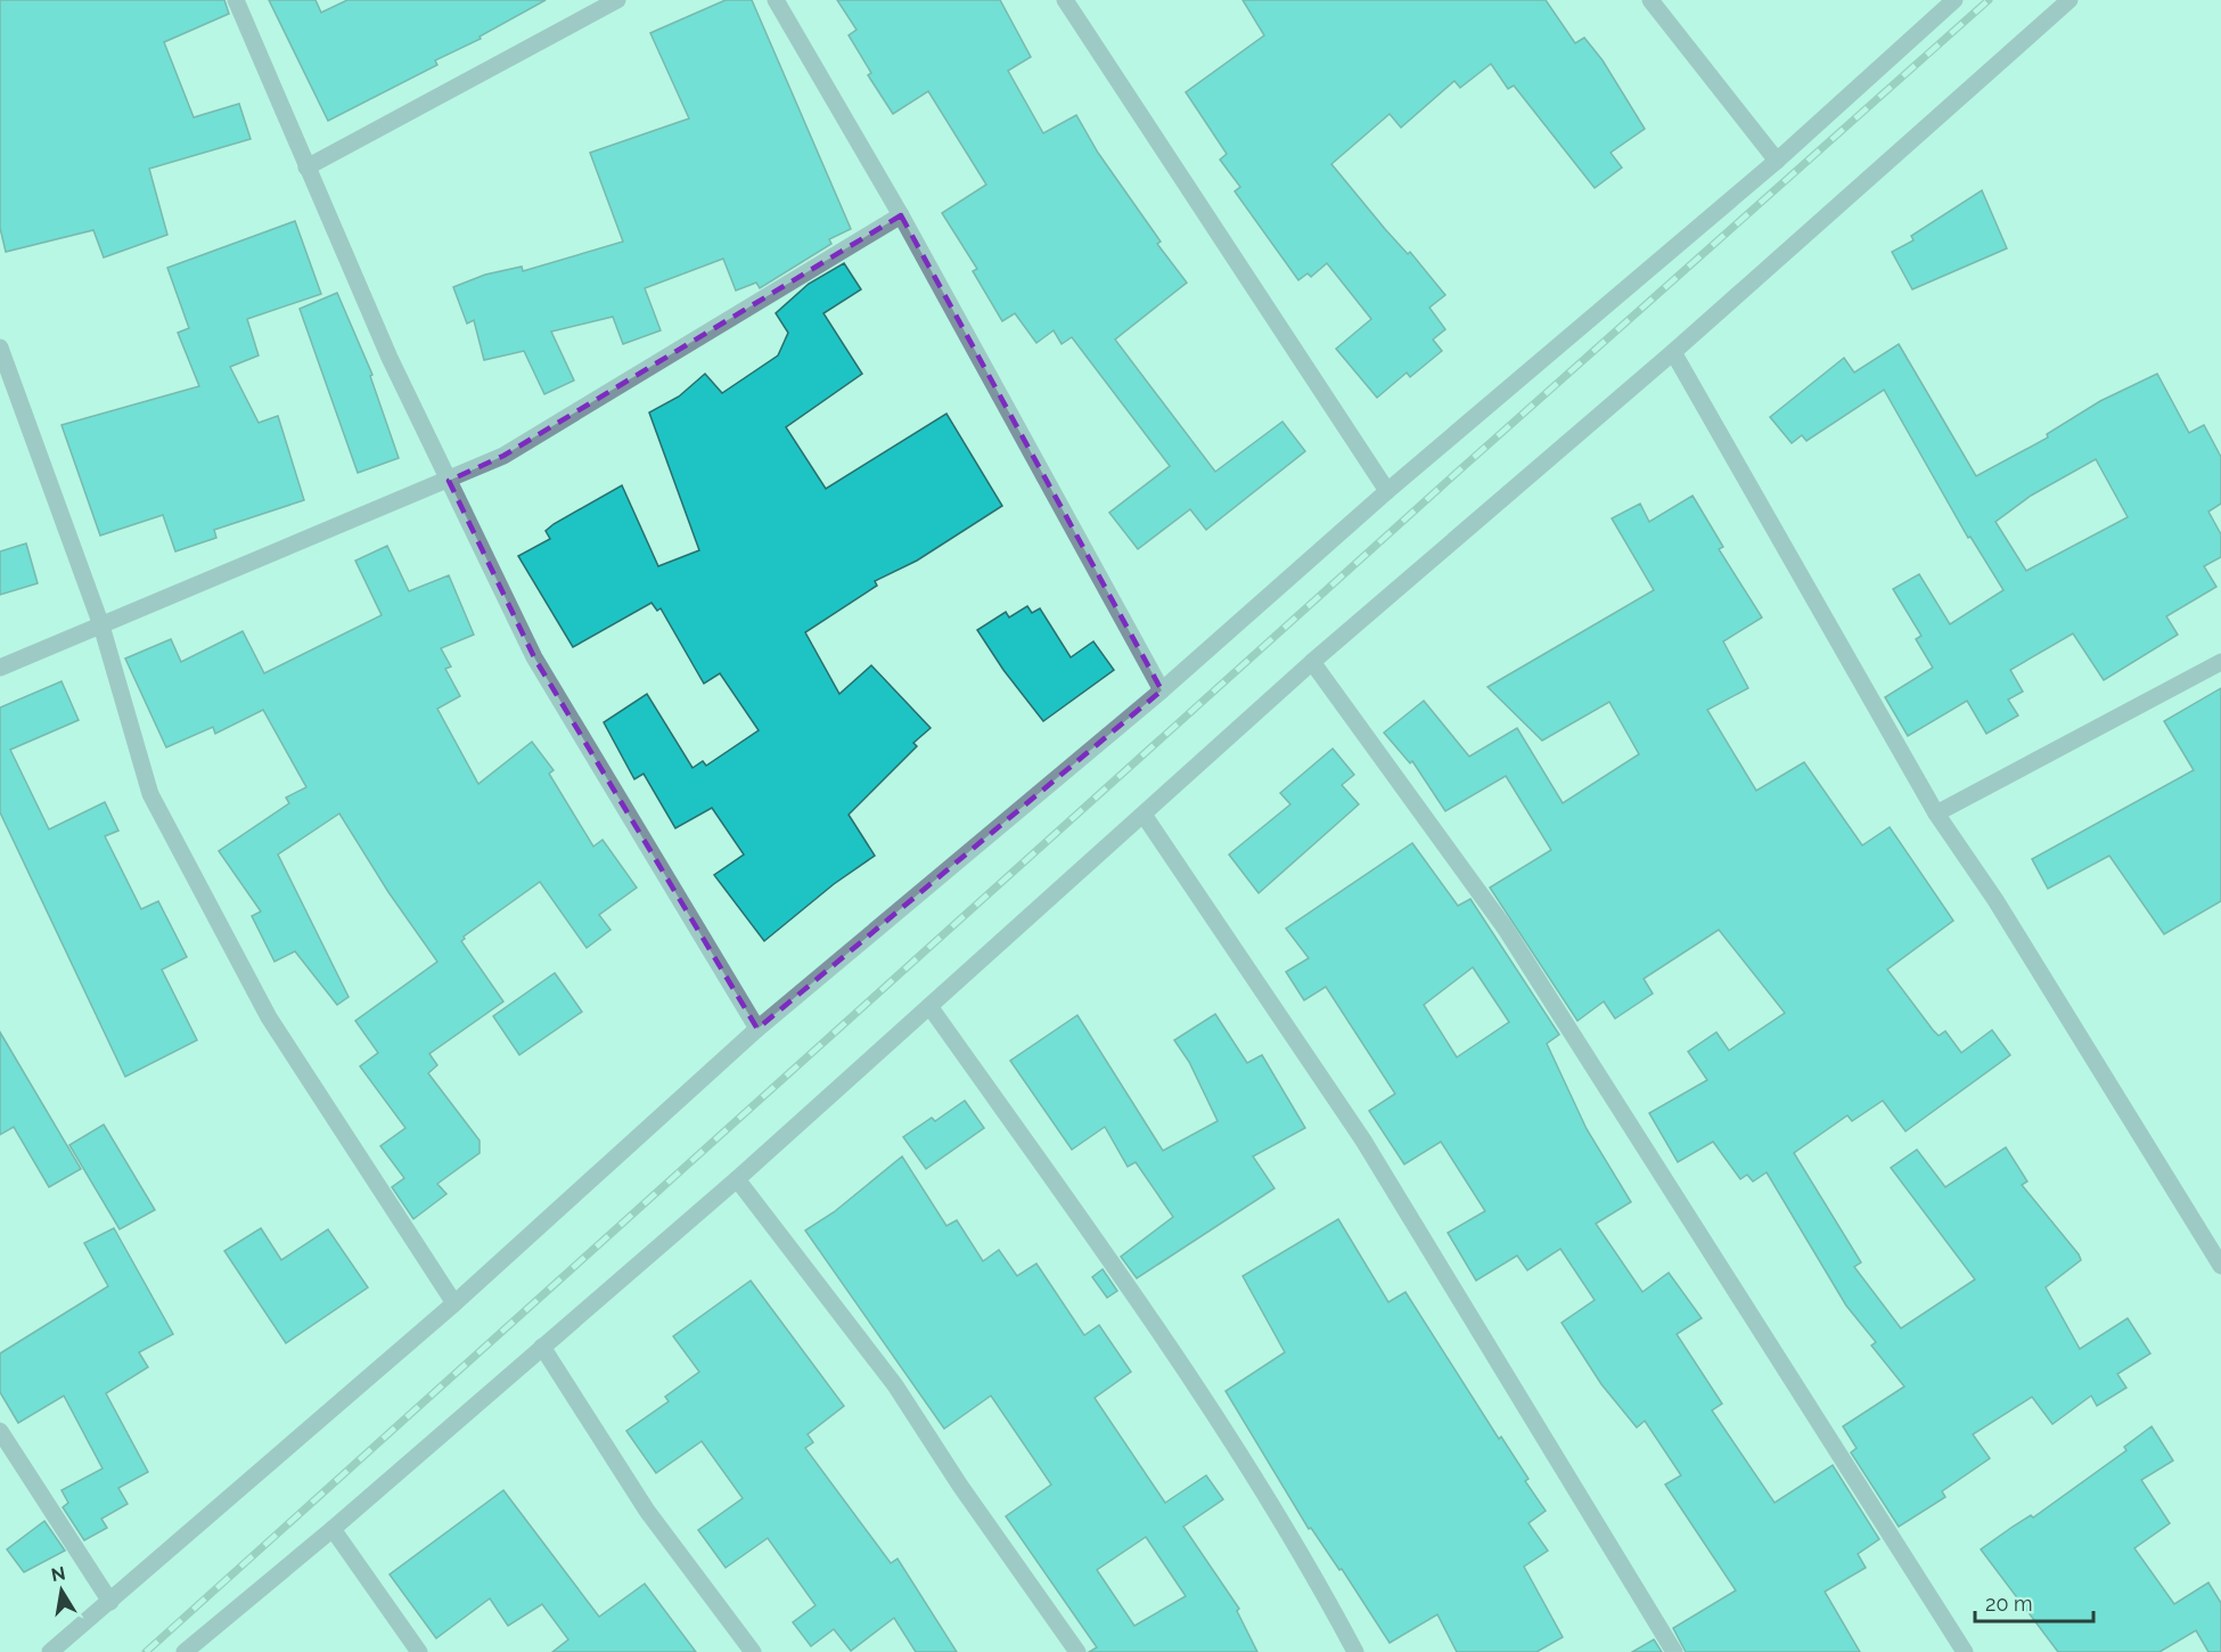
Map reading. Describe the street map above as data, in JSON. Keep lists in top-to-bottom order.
{
  "scale_bar": "20 m",
  "north": "top"
}
